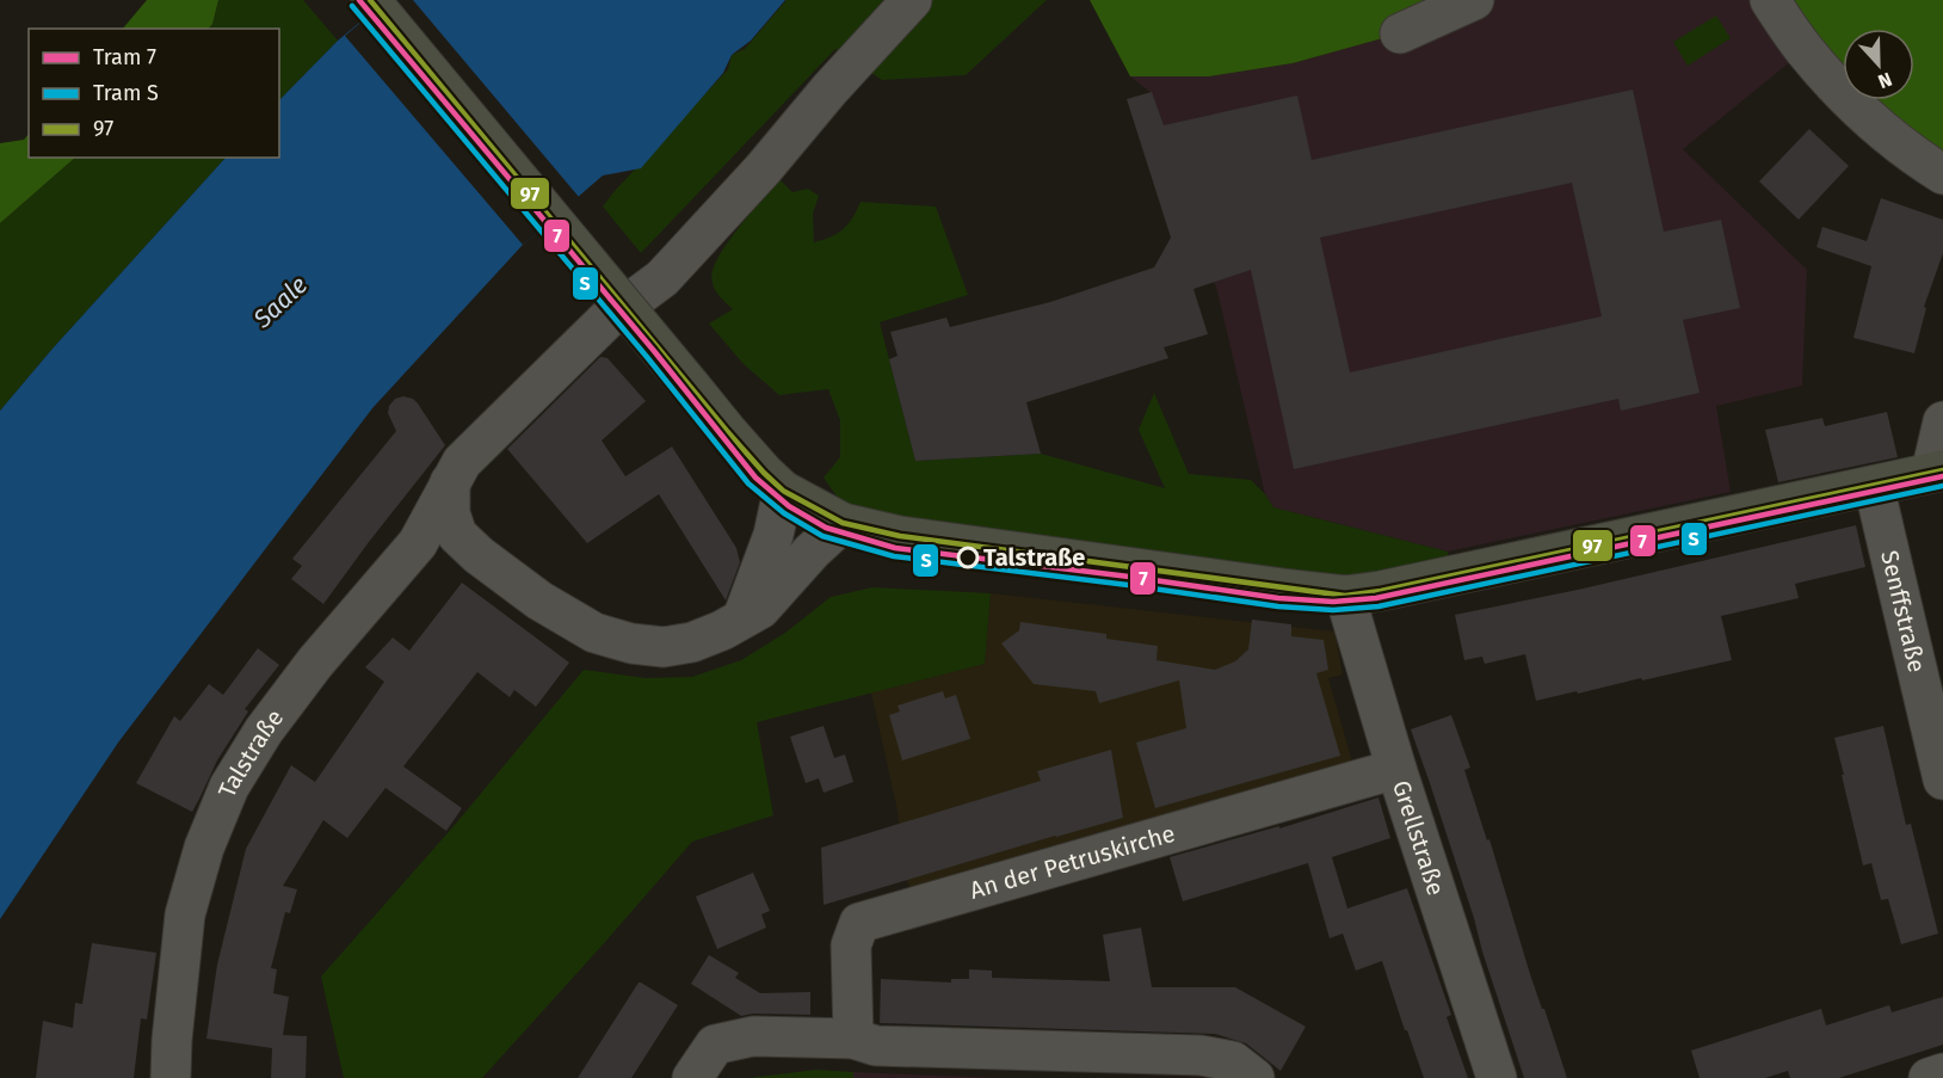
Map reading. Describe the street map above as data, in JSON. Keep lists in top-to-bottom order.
{
  "streets": {
    "street": [
      "Senffstraße",
      "Talstraße",
      "Grellstraße",
      "An der Petruskirche"
    ]
  },
  "crossings": [
    ["Grellstraße", "An der Petruskirche"]
  ],
  "water": ["Saale"],
  "places": ["Talstraße"],
  "lines": ["tram line 7", "transit line 97", "tram line S"],
  "legend": ["Tram 7", "Tram S", "97"],
  "north": "bottom"
}
